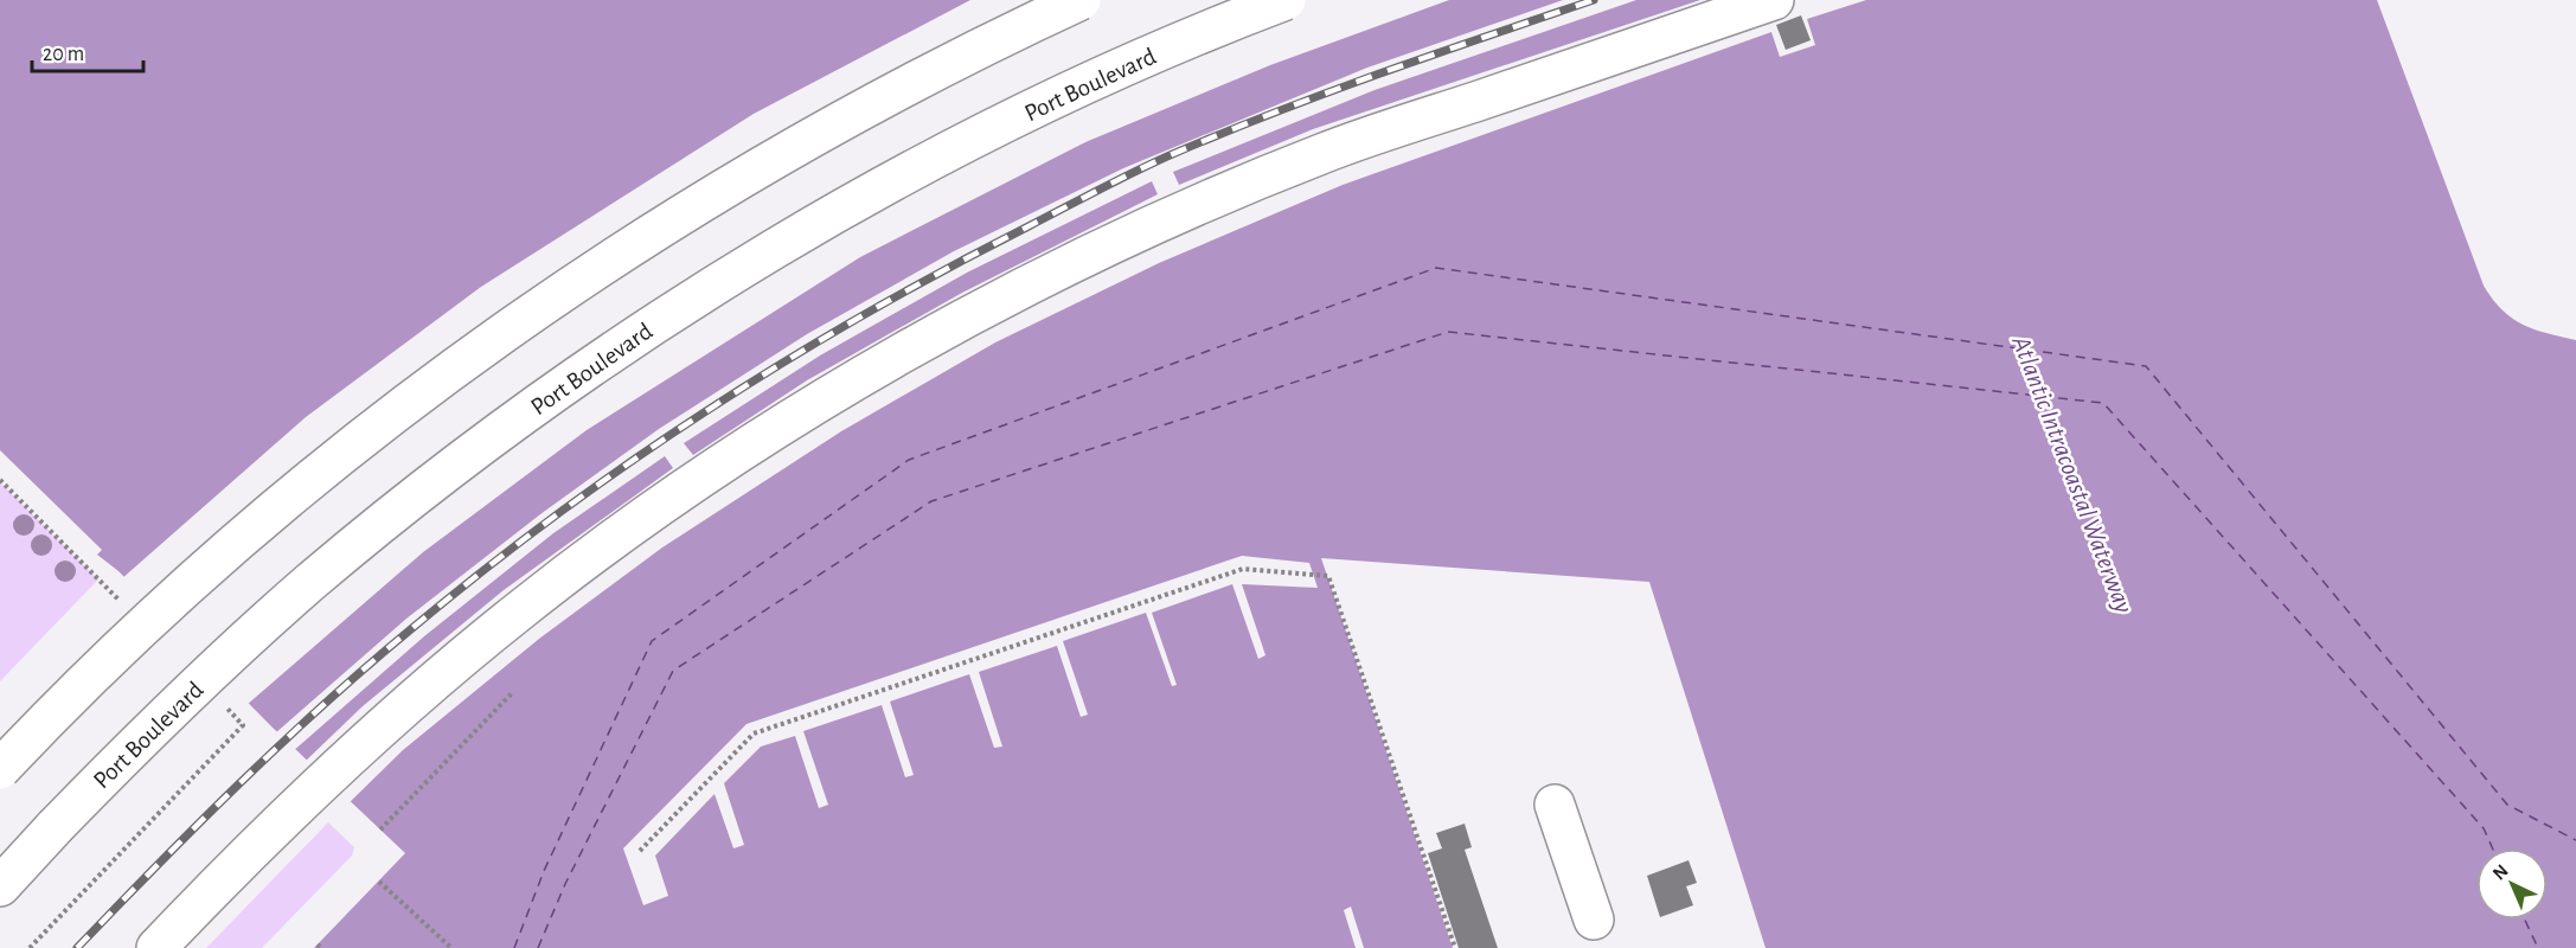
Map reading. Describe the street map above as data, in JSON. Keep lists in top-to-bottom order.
{
  "streets": {
    "main road": ["Port Boulevard"]
  },
  "water": ["Atlantic Intracoastal Waterway"],
  "scale_bar": "20 m",
  "north": "top left"
}
